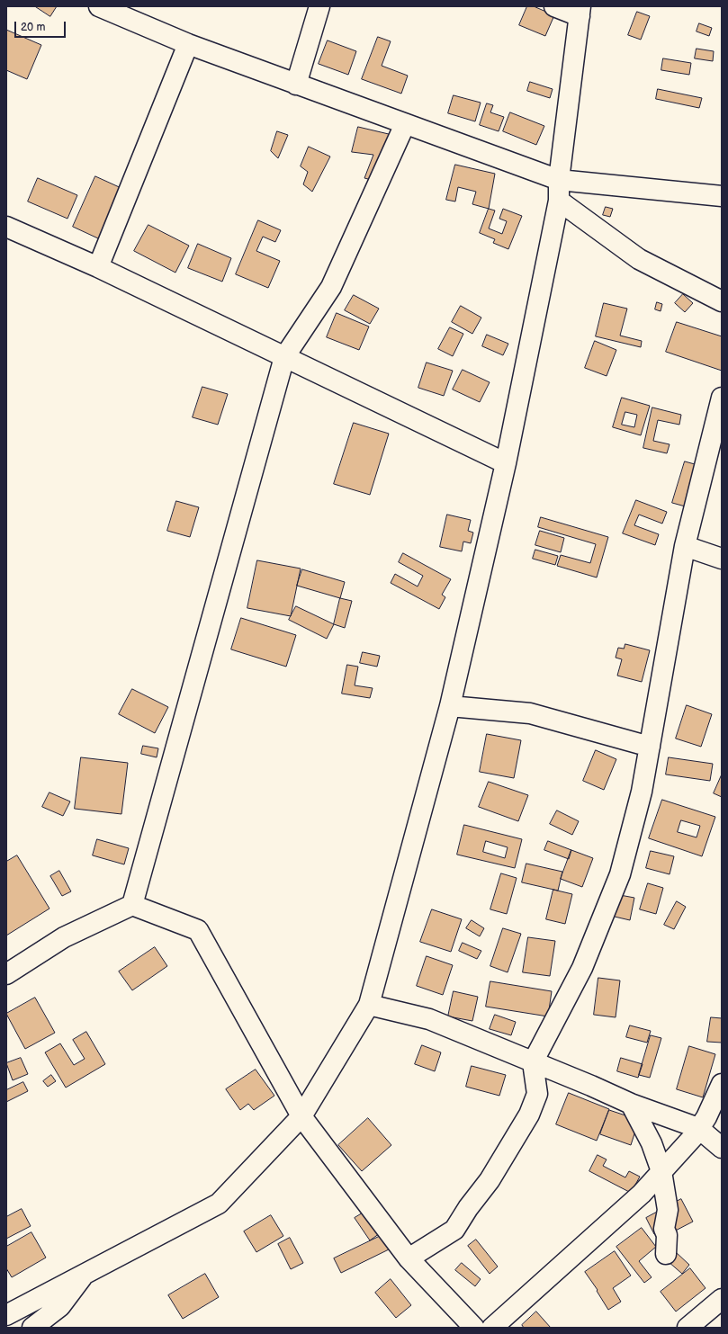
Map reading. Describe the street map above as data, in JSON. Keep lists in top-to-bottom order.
{
  "scale_bar": "20 m"
}
